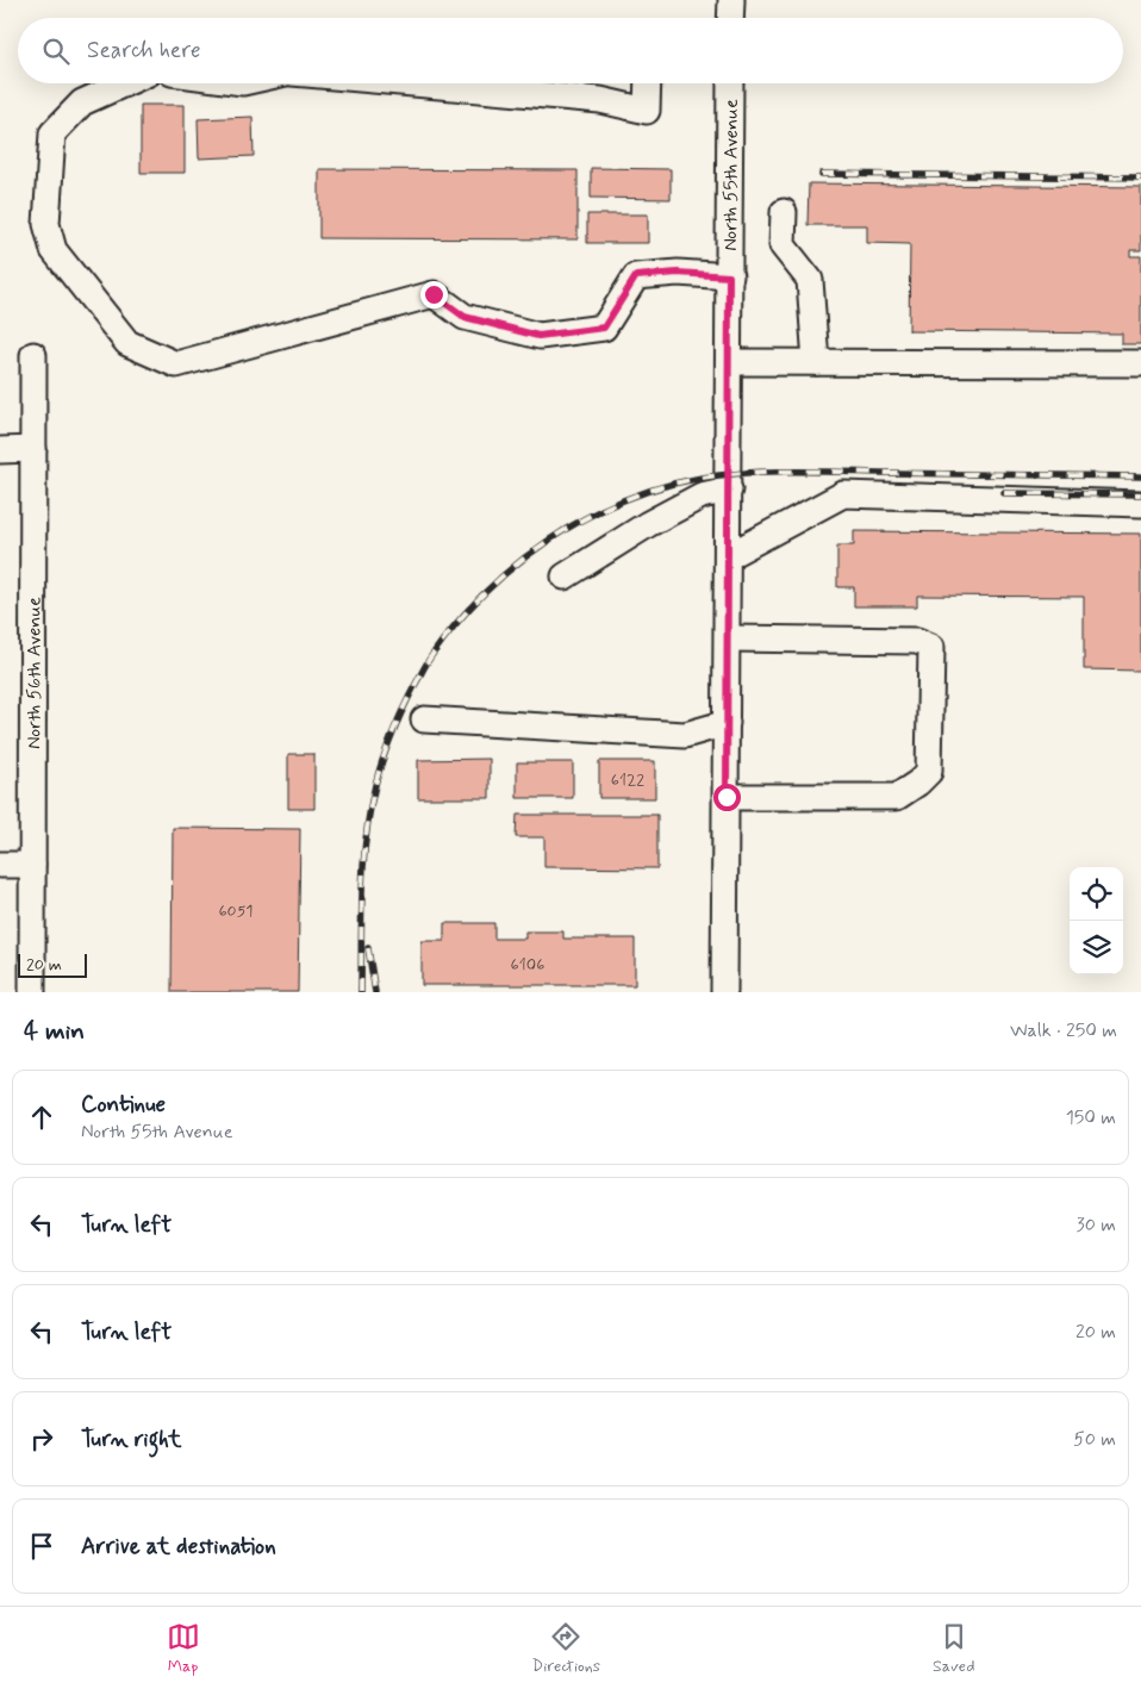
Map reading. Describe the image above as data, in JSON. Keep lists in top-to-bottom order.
{
  "streets": {
    "street": ["North 55th Avenue", "North 56th Avenue"]
  },
  "house_numbers": ["6122", "6051", "6106"],
  "scale_bar": "20 m",
  "page": {
    "search": "Search here",
    "scale": "20 m",
    "heading": ["4 min", "Walk · 250 m"],
    "list": [
      ["Continue", "North 55th Avenue", "150 m"],
      ["Turn left", "30 m"],
      ["Turn left", "20 m"],
      ["Turn right", "50 m"],
      "Arrive at destination"
    ],
    "nav": ["Map", "Directions", "Saved"]
  }
}
